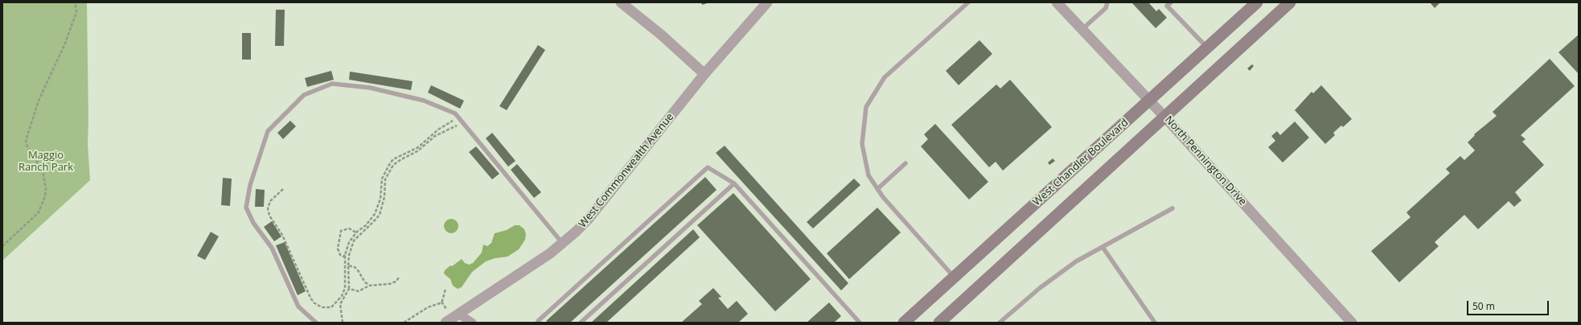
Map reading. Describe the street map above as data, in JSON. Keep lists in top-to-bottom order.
{
  "streets": {
    "main road": ["West Chandler Boulevard"],
    "street": ["North Pennington Drive", "West Commonwealth Avenue"]
  },
  "crossings": [
    ["North Pennington Drive", "West Chandler Boulevard"]
  ],
  "parks": ["Maggio Ranch Park"],
  "scale_bar": "50 m"
}
